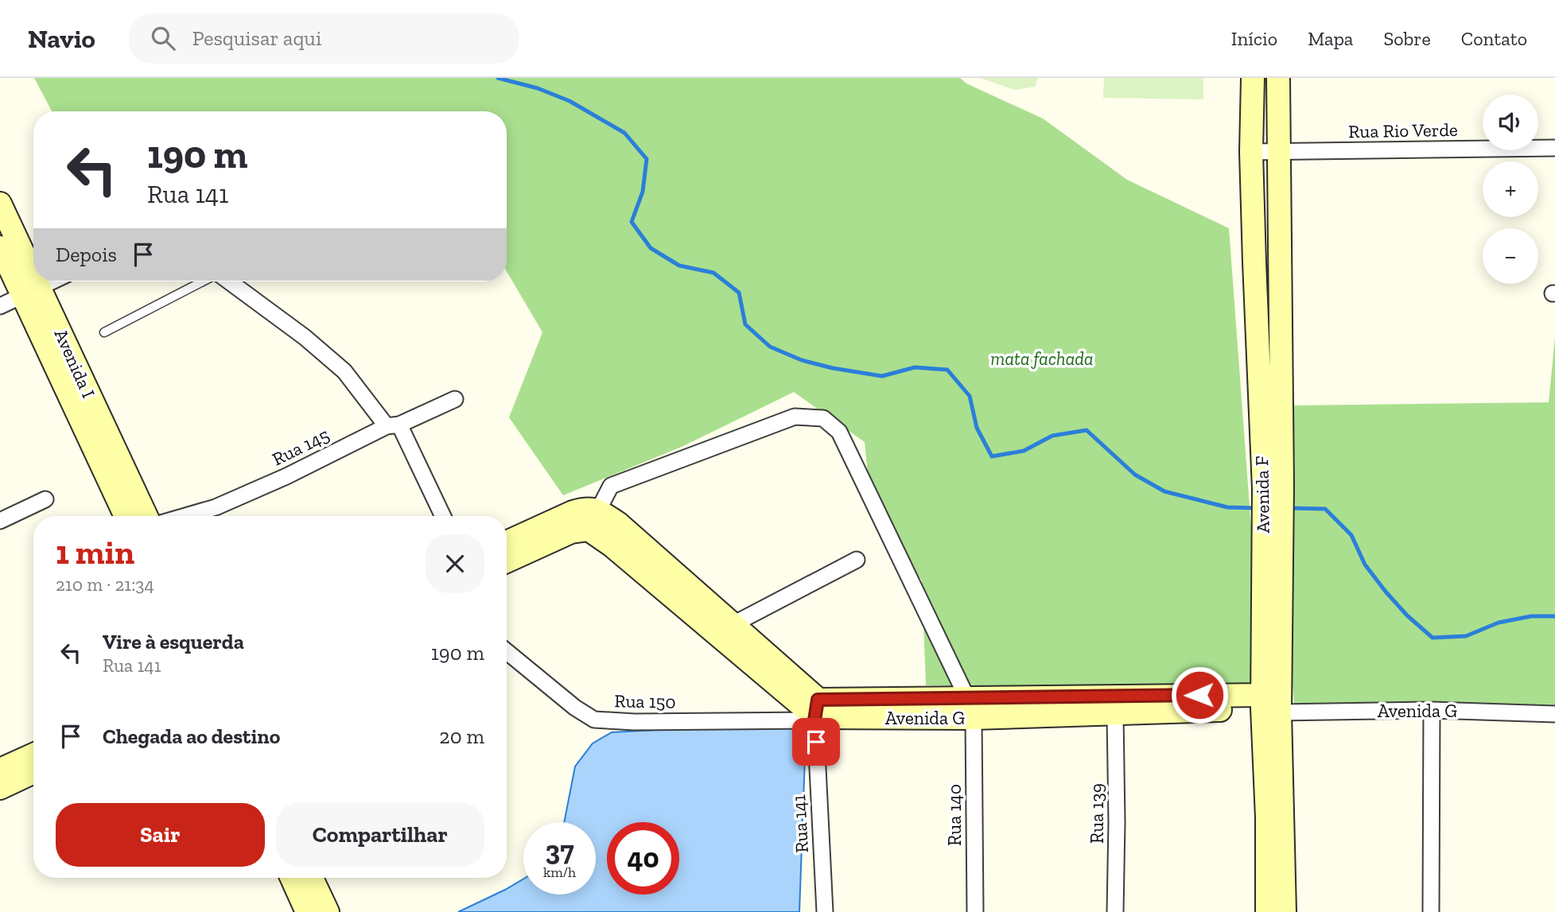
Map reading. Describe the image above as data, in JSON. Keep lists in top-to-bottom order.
{
  "streets": {
    "street": [
      "Rua Rio Verde",
      "Avenida I",
      "Rua 145",
      "Avenida F",
      "Rua 150",
      "Avenida G",
      "Rua 139",
      "Rua 140",
      "Rua 141"
    ]
  },
  "crossings": [
    ["Rua Rio Verde", "Avenida F"],
    ["Avenida F", "Avenida G"],
    ["Rua 150", "Avenida G"],
    ["Rua 150", "Rua 141"],
    ["Avenida G", "Rua 139"],
    ["Avenida G", "Rua 140"],
    ["Avenida G", "Rua 141"]
  ],
  "parks": ["mata fachada"],
  "page": {
    "header": "Navio",
    "search": "Pesquisar aqui",
    "nav": [
      "Início",
      "Mapa",
      "Sobre",
      "Contato"
    ],
    "map_buttons": ["+", "−"],
    "turn": ["190 m", "Rua 141"],
    "then": "Depois",
    "heading": ["1 min", "210 m · 21:34"],
    "list": [
      {
        "name": "Vire à esquerda",
        "note": "Rua 141",
        "value": "190 m"
      },
      {
        "name": "Chegada ao destino",
        "value": "20 m"
      }
    ],
    "buttons": ["Sair", "Compartilhar"],
    "speed": "37 km/h",
    "limit": "40"
  }
}
